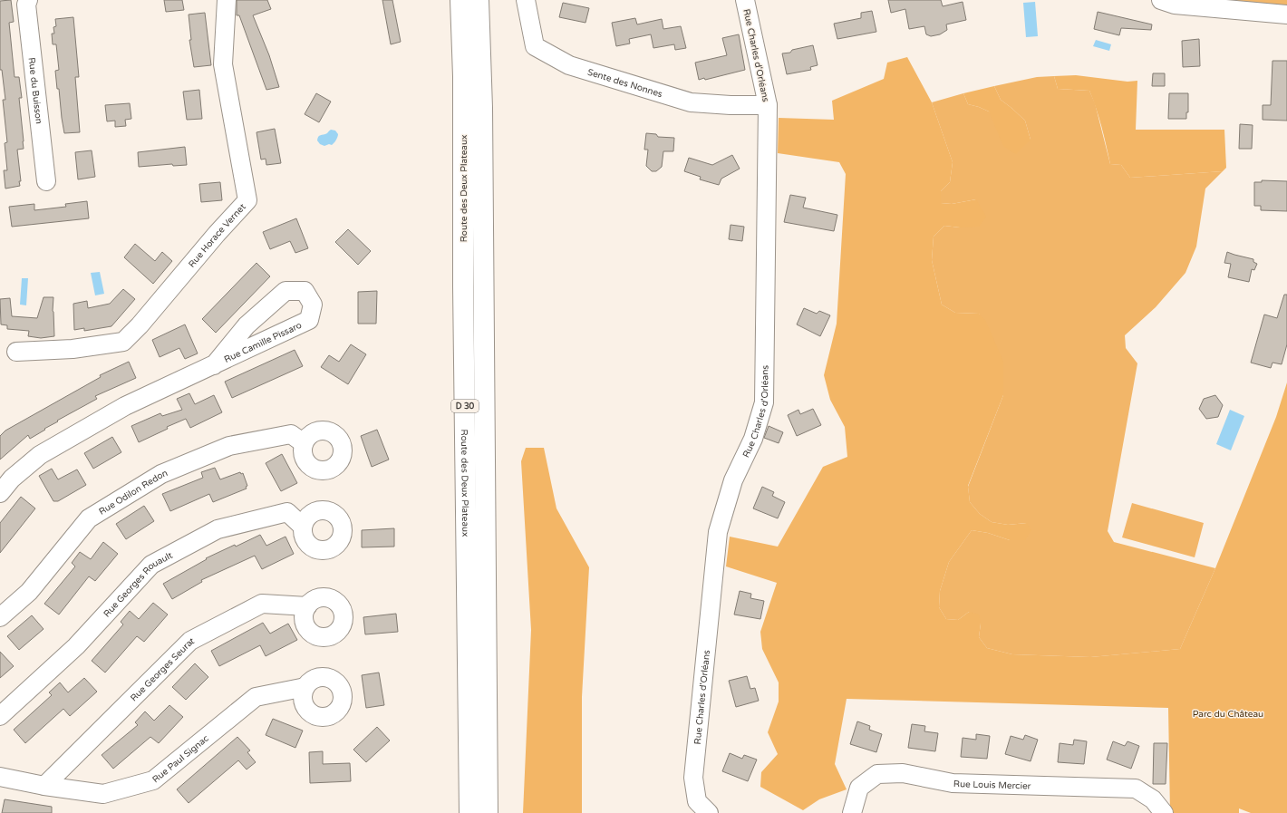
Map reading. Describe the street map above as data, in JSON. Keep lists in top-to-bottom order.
{
  "streets": {
    "main road": ["Route des Deux Plateaux", "D 30"],
    "street": [
      "Rue Charles d'Orléans",
      "Sente des Nonnes",
      "Rue du Buisson",
      "Rue Horace Vernet",
      "Rue Camille Pissaro",
      "Rue Odilon Redon",
      "Rue Georges Rouault",
      "Rue Georges Seurat",
      "Rue Paul Signac",
      "Rue Louis Mercier"
    ]
  },
  "crossings": [
    ["Rue Charles d'Orléans", "Sente des Nonnes"],
    ["Rue Georges Seurat", "Rue Paul Signac"]
  ],
  "parks": ["Parc du Château"]
}
